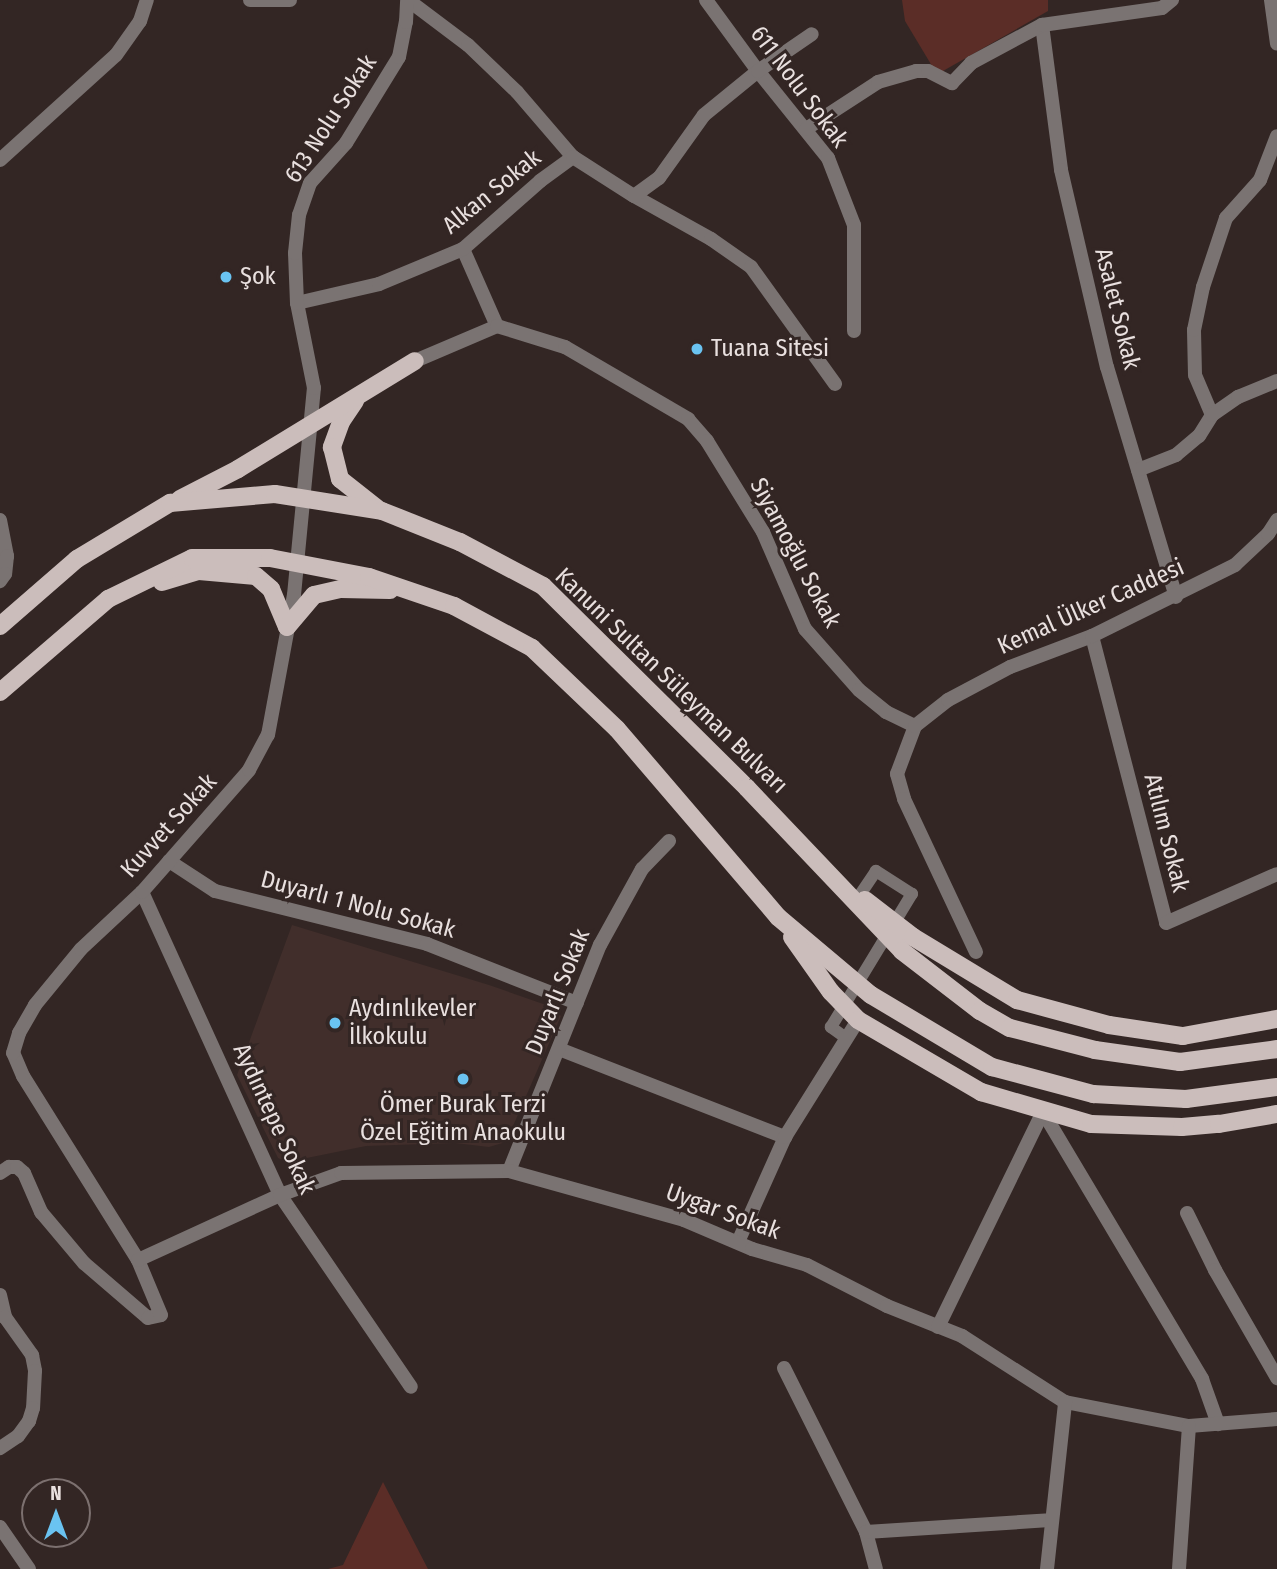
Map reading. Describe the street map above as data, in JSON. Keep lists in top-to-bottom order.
{
  "streets": {
    "main road": ["Kanuni Sultan Süleyman Bulvarı"],
    "street": [
      "611 Nolu Sokak",
      "613 Nolu Sokak",
      "Alkan Sokak",
      "Asalet Sokak",
      "Siyamoğlu Sokak",
      "Kemal Ülker Caddesi",
      "Kuvvet Sokak",
      "Atılım Sokak",
      "Duyarlı 1 Nolu Sokak",
      "Duyarlı Sokak",
      "Aydıntepe Sokak",
      "Uygar Sokak"
    ]
  },
  "crossings": [
    ["613 Nolu Sokak", "Alkan Sokak"],
    ["613 Nolu Sokak", "Kuvvet Sokak"],
    ["Asalet Sokak", "Kemal Ülker Caddesi"],
    ["Siyamoğlu Sokak", "Kemal Ülker Caddesi"],
    ["Kemal Ülker Caddesi", "Atılım Sokak"],
    ["Kuvvet Sokak", "Duyarlı 1 Nolu Sokak"],
    ["Kuvvet Sokak", "Aydıntepe Sokak"],
    ["Kuvvet Sokak", "Uygar Sokak"],
    ["Duyarlı 1 Nolu Sokak", "Duyarlı Sokak"],
    ["Duyarlı Sokak", "Uygar Sokak"],
    ["Aydıntepe Sokak", "Uygar Sokak"]
  ],
  "places": [
    "Şok",
    "Tuana Sitesi",
    "Aydınlıkevler İlkokulu",
    "Ömer Burak Terzi Özel Eğitim Anaokulu"
  ],
  "north": "top"
}
